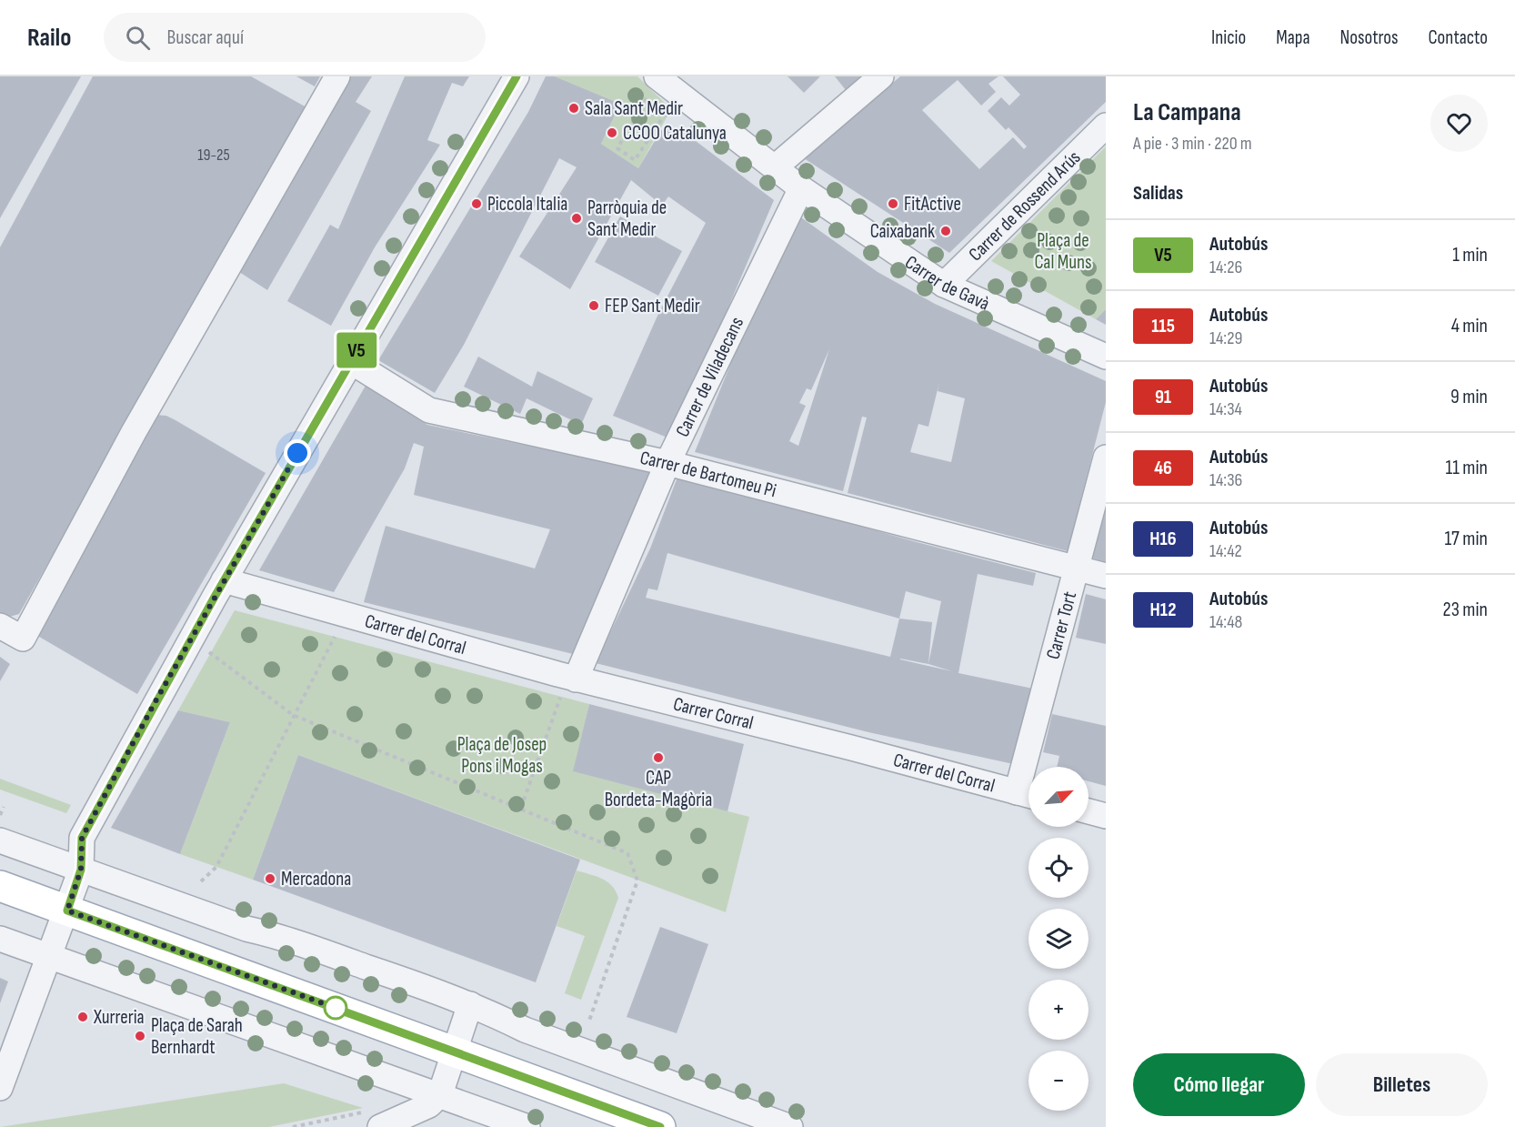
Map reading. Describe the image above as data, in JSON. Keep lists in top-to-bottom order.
{
  "streets": {
    "street": [
      "Carrer de Rossend Arús",
      "Carrer de Gavà",
      "Carrer de Viladecans",
      "Carrer de Bartomeu Pi",
      "Carrer Tort",
      "Carrer del Corral",
      "Carrer Corral"
    ]
  },
  "crossings": [
    ["Carrer de Rossend Arús", "Carrer de Gavà"],
    ["Carrer de Gavà", "Carrer de Viladecans"],
    ["Carrer de Viladecans", "Carrer de Bartomeu Pi"],
    ["Carrer de Viladecans", "Carrer del Corral"],
    ["Carrer de Viladecans", "Carrer Corral"],
    ["Carrer de Bartomeu Pi", "Carrer Tort"],
    ["Carrer Tort", "Carrer del Corral"],
    ["Carrer del Corral", "Carrer Corral"]
  ],
  "parks": ["Plaça de Cal Muns", "Plaça de Josep Pons i Mogas"],
  "places": [
    "Sala Sant Medir",
    "CCOO Catalunya",
    "Piccola Italia",
    "FitActive",
    "Parròquia de Sant Medir",
    "Caixabank",
    "FEP Sant Medir",
    "CAP Bordeta-Magòria",
    "Mercadona",
    "Xurreria",
    "Plaça de Sarah Bernhardt"
  ],
  "lines": ["bus line V5"],
  "house_numbers": ["19-25"],
  "north": "top right",
  "page": {
    "header": "Railo",
    "search": "Buscar aquí",
    "nav": [
      "Inicio",
      "Mapa",
      "Nosotros",
      "Contacto"
    ],
    "on_map": "V5",
    "heading": [
      ["La Campana", "A pie · 3 min · 220 m"],
      "Salidas"
    ],
    "list": [
      {
        "mark": "V5",
        "name": "Autobús",
        "note": "14:26",
        "value": "1 min"
      },
      {
        "mark": "115",
        "name": "Autobús",
        "note": "14:29",
        "value": "4 min"
      },
      {
        "mark": "91",
        "name": "Autobús",
        "note": "14:34",
        "value": "9 min"
      },
      {
        "mark": "46",
        "name": "Autobús",
        "note": "14:36",
        "value": "11 min"
      },
      {
        "mark": "H16",
        "name": "Autobús",
        "note": "14:42",
        "value": "17 min"
      },
      {
        "mark": "H12",
        "name": "Autobús",
        "note": "14:48",
        "value": "23 min"
      }
    ],
    "map_buttons": ["+", "−"],
    "buttons": ["Cómo llegar", "Billetes"]
  }
}
